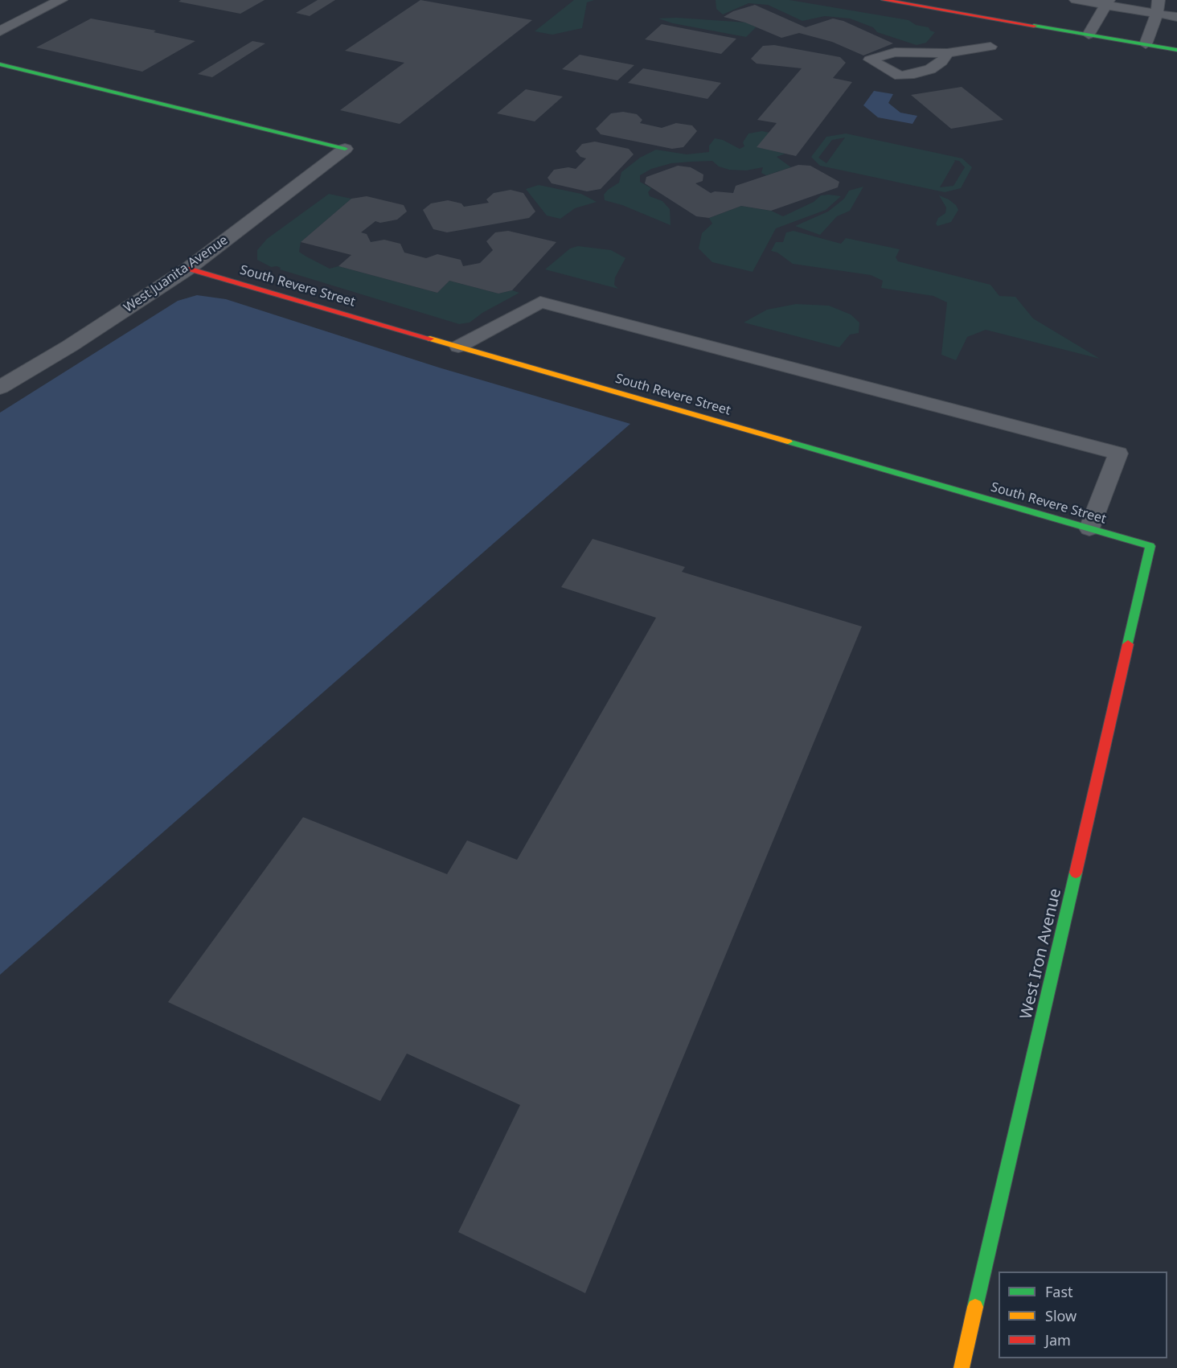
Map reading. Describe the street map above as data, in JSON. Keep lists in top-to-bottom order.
{
  "streets": {
    "street": ["West Juanita Avenue", "South Revere Street", "West Iron Avenue"]
  },
  "crossings": [
    ["West Juanita Avenue", "South Revere Street"],
    ["South Revere Street", "West Iron Avenue"]
  ],
  "legend": ["Fast", "Slow", "Jam"]
}
